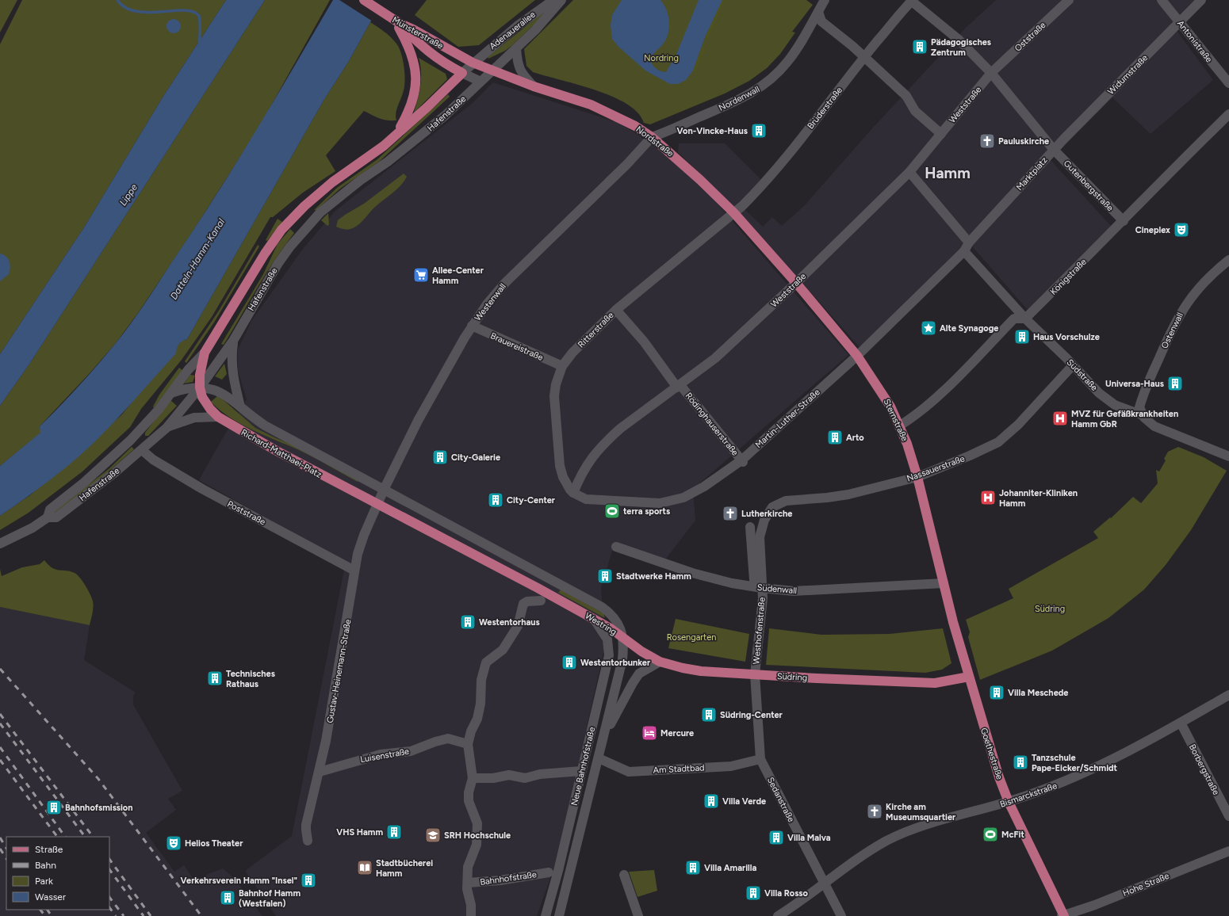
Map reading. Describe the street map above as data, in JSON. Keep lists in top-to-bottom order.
{
  "streets": {
    "main road": [
      "Münsterstraße",
      "Hafenstraße",
      "Nordstraße",
      "Sternstraße",
      "Richard-Matthaei-Platz",
      "Westring",
      "Südring",
      "Goethestraße"
    ],
    "street": [
      "Adenauerallee",
      "Oststraße",
      "Antonistraße",
      "Widumstraße",
      "Nordenwall",
      "Weststraße",
      "Brüderstraße",
      "Marktplatz",
      "Gutenbergstraße",
      "Königstraße",
      "Westenwall",
      "Ritterstraße",
      "Ostenwall",
      "Brauereistraße",
      "Südstraße",
      "Martin-Luther-Straße",
      "Rödinghauserstraße",
      "Nassauerstraße",
      "Poststraße",
      "Südenwall",
      "Westhofenstraße",
      "Gustav-Heinemann-Straße",
      "Luisenstraße",
      "Neue Bahnhofstraße",
      "Am Stadtbad",
      "Borbergstraße",
      "Bismarckstraße",
      "Sedanstraße",
      "Bahnhofstraße",
      "Hohe Straße"
    ]
  },
  "crossings": [
    ["Adenauerallee", "Münsterstraße"],
    ["Adenauerallee", "Hafenstraße"],
    ["Adenauerallee", "Nordstraße"],
    ["Münsterstraße", "Hafenstraße"],
    ["Münsterstraße", "Nordstraße"],
    ["Oststraße", "Weststraße"],
    ["Oststraße", "Marktplatz"],
    ["Antonistraße", "Widumstraße"],
    ["Widumstraße", "Marktplatz"],
    ["Widumstraße", "Gutenbergstraße"],
    ["Nordenwall", "Nordstraße"],
    ["Nordenwall", "Westenwall"],
    ["Weststraße", "Nordstraße"],
    ["Weststraße", "Marktplatz"],
    ["Weststraße", "Ritterstraße"],
    ["Weststraße", "Martin-Luther-Straße"],
    ["Weststraße", "Sternstraße"],
    ["Weststraße", "Rödinghauserstraße"],
    ["Brüderstraße", "Nordstraße"],
    ["Brüderstraße", "Marktplatz"],
    ["Brüderstraße", "Ritterstraße"],
    ["Hafenstraße", "Nordstraße"],
    ["Hafenstraße", "Richard-Matthaei-Platz"],
    ["Hafenstraße", "Poststraße"],
    ["Nordstraße", "Westenwall"],
    ["Nordstraße", "Ritterstraße"],
    ["Nordstraße", "Sternstraße"],
    ["Marktplatz", "Gutenbergstraße"],
    ["Marktplatz", "Südstraße"],
    ["Marktplatz", "Martin-Luther-Straße"],
    ["Gutenbergstraße", "Königstraße"],
    ["Königstraße", "Südstraße"],
    ["Westenwall", "Brauereistraße"],
    ["Westenwall", "Richard-Matthaei-Platz"],
    ["Westenwall", "Westring"],
    ["Westenwall", "Gustav-Heinemann-Straße"],
    ["Ritterstraße", "Brauereistraße"],
    ["Ritterstraße", "Martin-Luther-Straße"],
    ["Ritterstraße", "Rödinghauserstraße"],
    ["Ostenwall", "Südstraße"],
    ["Südstraße", "Martin-Luther-Straße"],
    ["Südstraße", "Nassauerstraße"],
    ["Martin-Luther-Straße", "Sternstraße"],
    ["Martin-Luther-Straße", "Rödinghauserstraße"],
    ["Sternstraße", "Nassauerstraße"],
    ["Sternstraße", "Südenwall"],
    ["Sternstraße", "Goethestraße"],
    ["Richard-Matthaei-Platz", "Westring"],
    ["Richard-Matthaei-Platz", "Gustav-Heinemann-Straße"],
    ["Nassauerstraße", "Westhofenstraße"],
    ["Poststraße", "Gustav-Heinemann-Straße"],
    ["Südenwall", "Westhofenstraße"],
    ["Südenwall", "Goethestraße"],
    ["Westring", "Gustav-Heinemann-Straße"],
    ["Westring", "Südring"],
    ["Westring", "Neue Bahnhofstraße"],
    ["Westhofenstraße", "Südring"],
    ["Westhofenstraße", "Sedanstraße"],
    ["Gustav-Heinemann-Straße", "Luisenstraße"],
    ["Südring", "Goethestraße"],
    ["Südring", "Neue Bahnhofstraße"],
    ["Südring", "Sedanstraße"],
    ["Goethestraße", "Bismarckstraße"],
    ["Goethestraße", "Hohe Straße"],
    ["Luisenstraße", "Bahnhofstraße"],
    ["Neue Bahnhofstraße", "Am Stadtbad"],
    ["Am Stadtbad", "Sedanstraße"],
    ["Borbergstraße", "Bismarckstraße"],
    ["Bismarckstraße", "Sedanstraße"]
  ],
  "districts": ["Hamm"],
  "water": ["Lippe", "Datteln-Hamm-Kanal"],
  "parks": ["Nordring", "Südring", "Rosengarten"],
  "places": {
    "building": [
      "Pädagogisches Zentrum",
      "Von-Vincke-Haus",
      "Haus Vorschulze",
      "Universa-Haus",
      "Arto",
      "City-Galerie",
      "City-Center",
      "Stadtwerke Hamm",
      "Westentorhaus",
      "Westentorbunker",
      "Technisches Rathaus",
      "Villa Meschede",
      "Südring-Center",
      "Tanzschule Pape-Eicker/Schmidt",
      "Villa Verde",
      "Bahnhofsmission",
      "VHS Hamm",
      "Villa Malva",
      "Villa Amarilla",
      "Verkehrsverein Hamm \"Insel\"",
      "Villa Rosso",
      "Bahnhof Hamm (Westfalen)"
    ],
    "church": ["Pauluskirche", "Lutherkirche", "Kirche am Museumsquartier"],
    "theatre": ["Cineplex", "Helios Theater"],
    "supermarket": ["Allee-Center Hamm"],
    "place": ["Alte Synagoge"],
    "hospital": ["MVZ für Gefäßkrankheiten Hamm GbR", "Johanniter-Kliniken Hamm"],
    "sports": ["terra sports", "McFit"],
    "hotel": ["Mercure"],
    "school or university": ["SRH Hochschule"],
    "library": ["Stadtbücherei Hamm"]
  },
  "legend": [
    "Straße",
    "Bahn",
    "Park",
    "Wasser"
  ]
}
